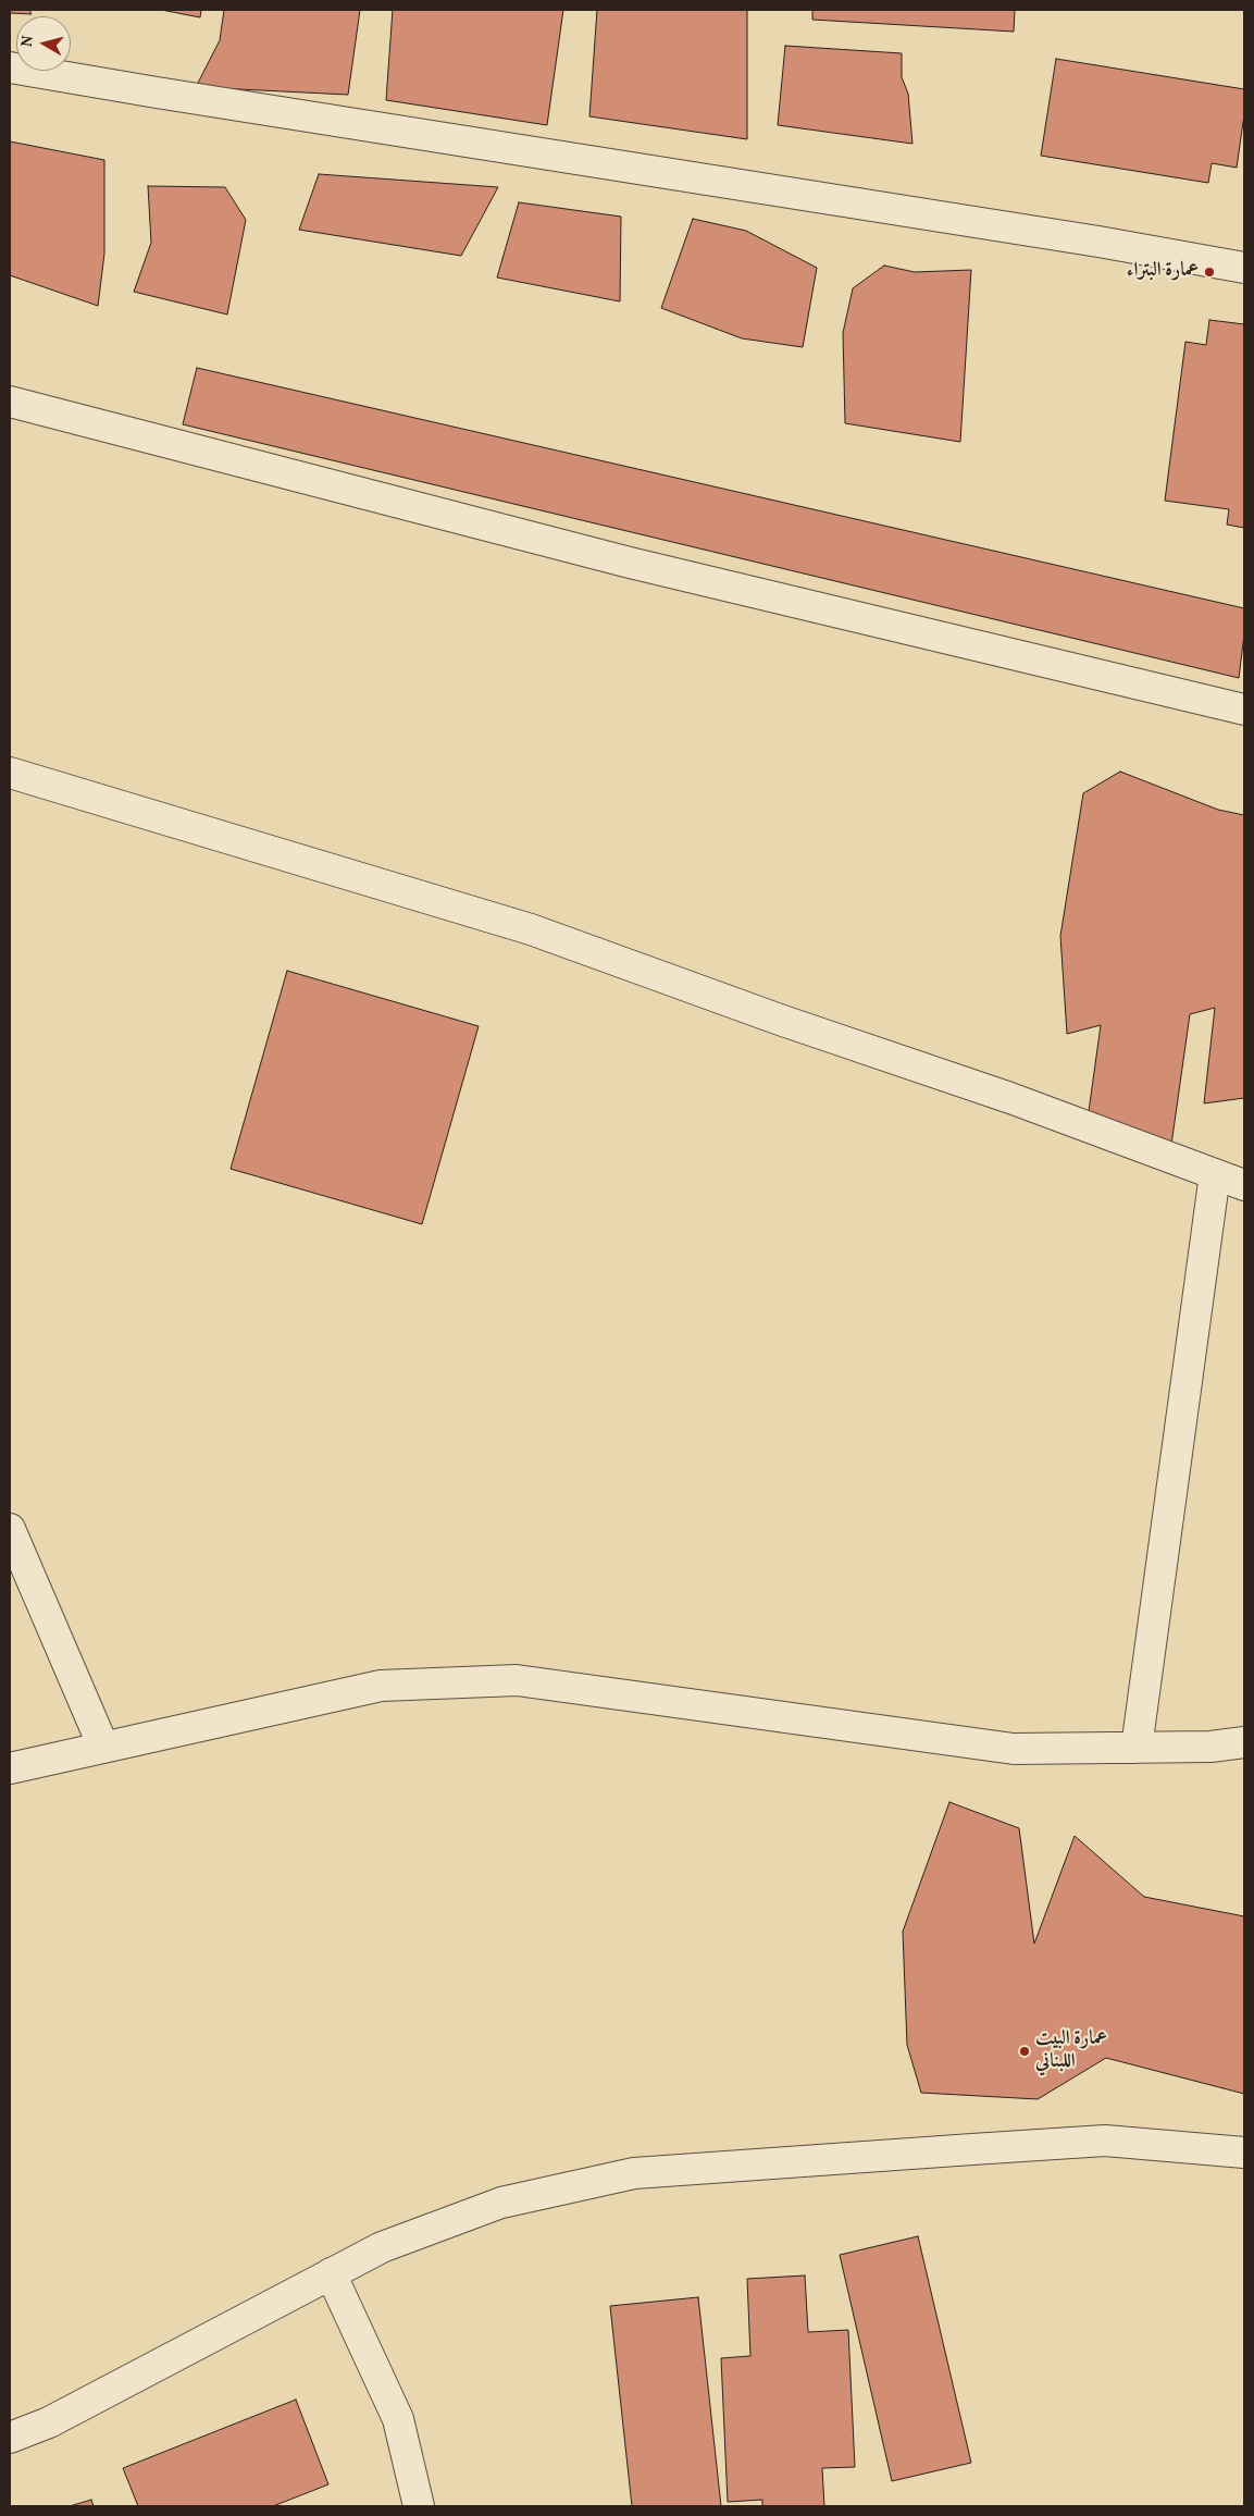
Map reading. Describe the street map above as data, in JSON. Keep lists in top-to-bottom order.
{
  "places": ["عمارة البتراء", "عمارة البيت اللبناني"],
  "north": "left"
}
